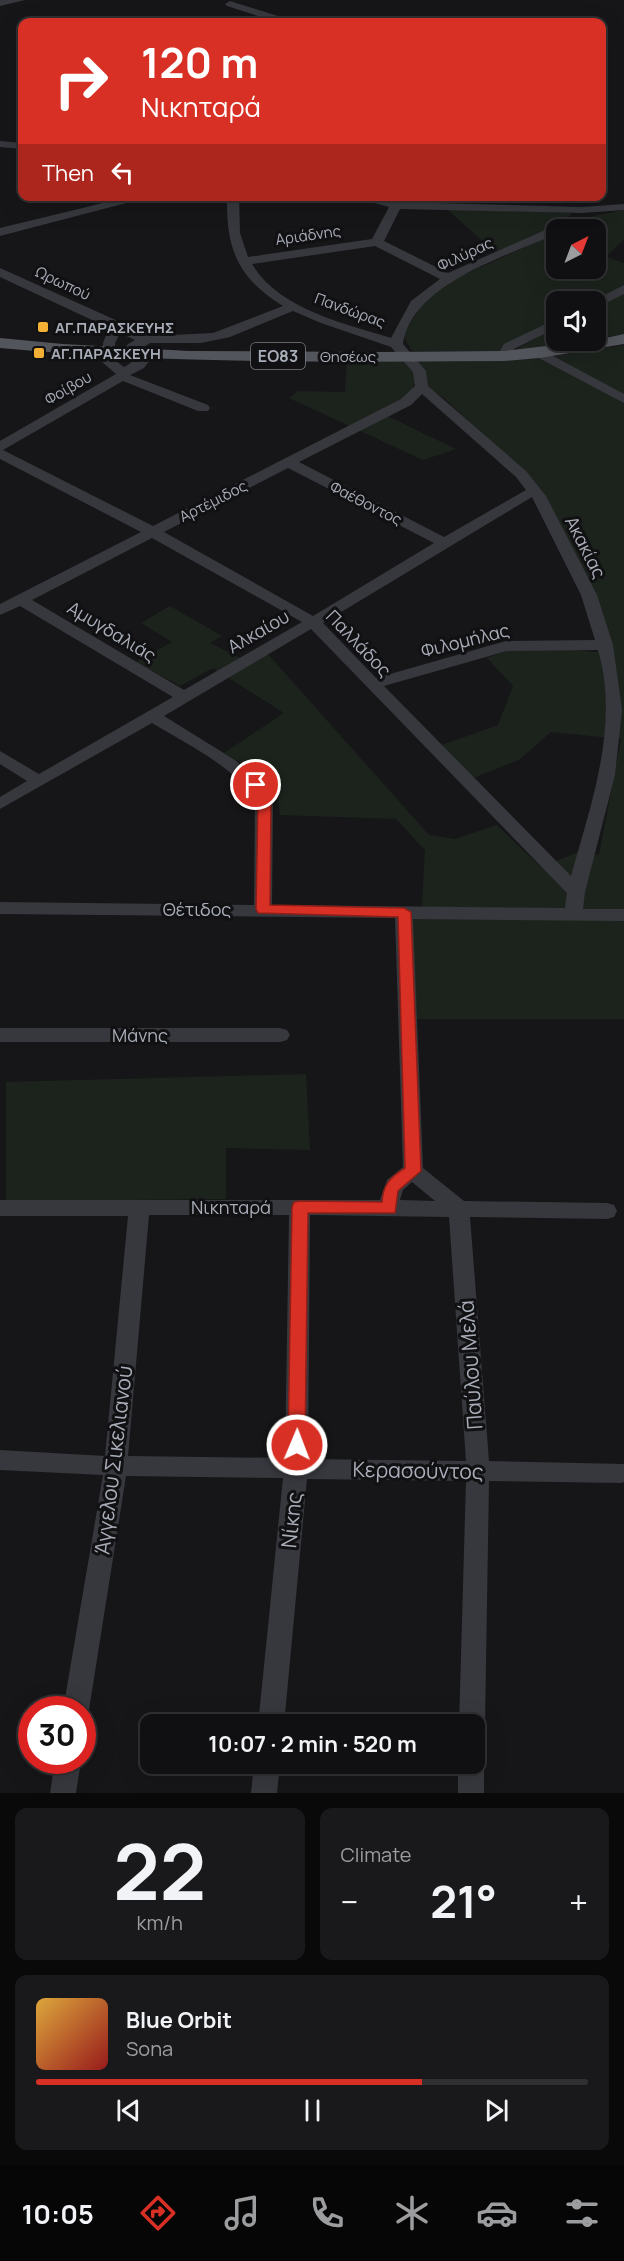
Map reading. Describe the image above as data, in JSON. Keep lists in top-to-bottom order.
{
  "streets": {
    "main road": ["ΕΟ83", "Θησέως"],
    "street": [
      "Αριάδνης",
      "Φιλύρας",
      "Ωρωπού",
      "Πανδώρας",
      "Φοίβου",
      "Αρτέμιδος",
      "Φαέθοντος",
      "Ακακίας",
      "Αμυγδαλιάς",
      "Αλκαίου",
      "Φιλομήλας",
      "Παλλάδος",
      "Θέτιδος",
      "Μάνης",
      "Νικηταρά",
      "Παύλου Μελά",
      "Άγγελου Σικελιανού",
      "Κερασούντος",
      "Νίκης"
    ]
  },
  "crossings": [
    ["Αριάδνης", "Πανδώρας"],
    ["Φιλύρας", "Πανδώρας"],
    ["Φιλύρας", "Θησέως"],
    ["Φιλύρας", "Ακακίας"],
    ["Ωρωπού", "Πανδώρας"],
    ["Ωρωπού", "Θησέως"],
    ["Ωρωπού", "Φοίβου"],
    ["Πανδώρας", "Θησέως"],
    ["Πανδώρας", "Φοίβου"],
    ["Πανδώρας", "Ακακίας"],
    ["Θησέως", "Φοίβου"],
    ["Θησέως", "Ακακίας"],
    ["Αρτέμιδος", "Φαέθοντος"],
    ["Αρτέμιδος", "Ακακίας"],
    ["Αρτέμιδος", "Αμυγδαλιάς"],
    ["Αρτέμιδος", "Παλλάδος"],
    ["Φαέθοντος", "Αλκαίου"],
    ["Ακακίας", "Αλκαίου"],
    ["Ακακίας", "Φιλομήλας"],
    ["Ακακίας", "Παλλάδος"],
    ["Ακακίας", "Θέτιδος"],
    ["Αμυγδαλιάς", "Αλκαίου"],
    ["Αλκαίου", "Παλλάδος"],
    ["Φιλομήλας", "Παλλάδος"],
    ["Νικηταρά", "Παύλου Μελά"],
    ["Νικηταρά", "Άγγελου Σικελιανού"],
    ["Νικηταρά", "Νίκης"],
    ["Παύλου Μελά", "Κερασούντος"],
    ["Άγγελου Σικελιανού", "Κερασούντος"],
    ["Κερασούντος", "Νίκης"]
  ],
  "places": {
    "transit": ["ΑΓ.ΠΑΡΑΣΚΕΥΗΣ", "ΑΓ.ΠΑΡΑΣΚΕΥΗ"]
  },
  "north": "top right",
  "page": {
    "turn": ["120 m", "Νικηταρά"],
    "then": "Then",
    "limit": "30",
    "trip": "10:07 · 2 min · 520 m",
    "tile": [
      ["22", "km/h"],
      "Climate"
    ],
    "heat": ["−", "21°", "+"],
    "song": ["Blue Orbit", "Sona"],
    "tabs": "10:05"
  }
}
